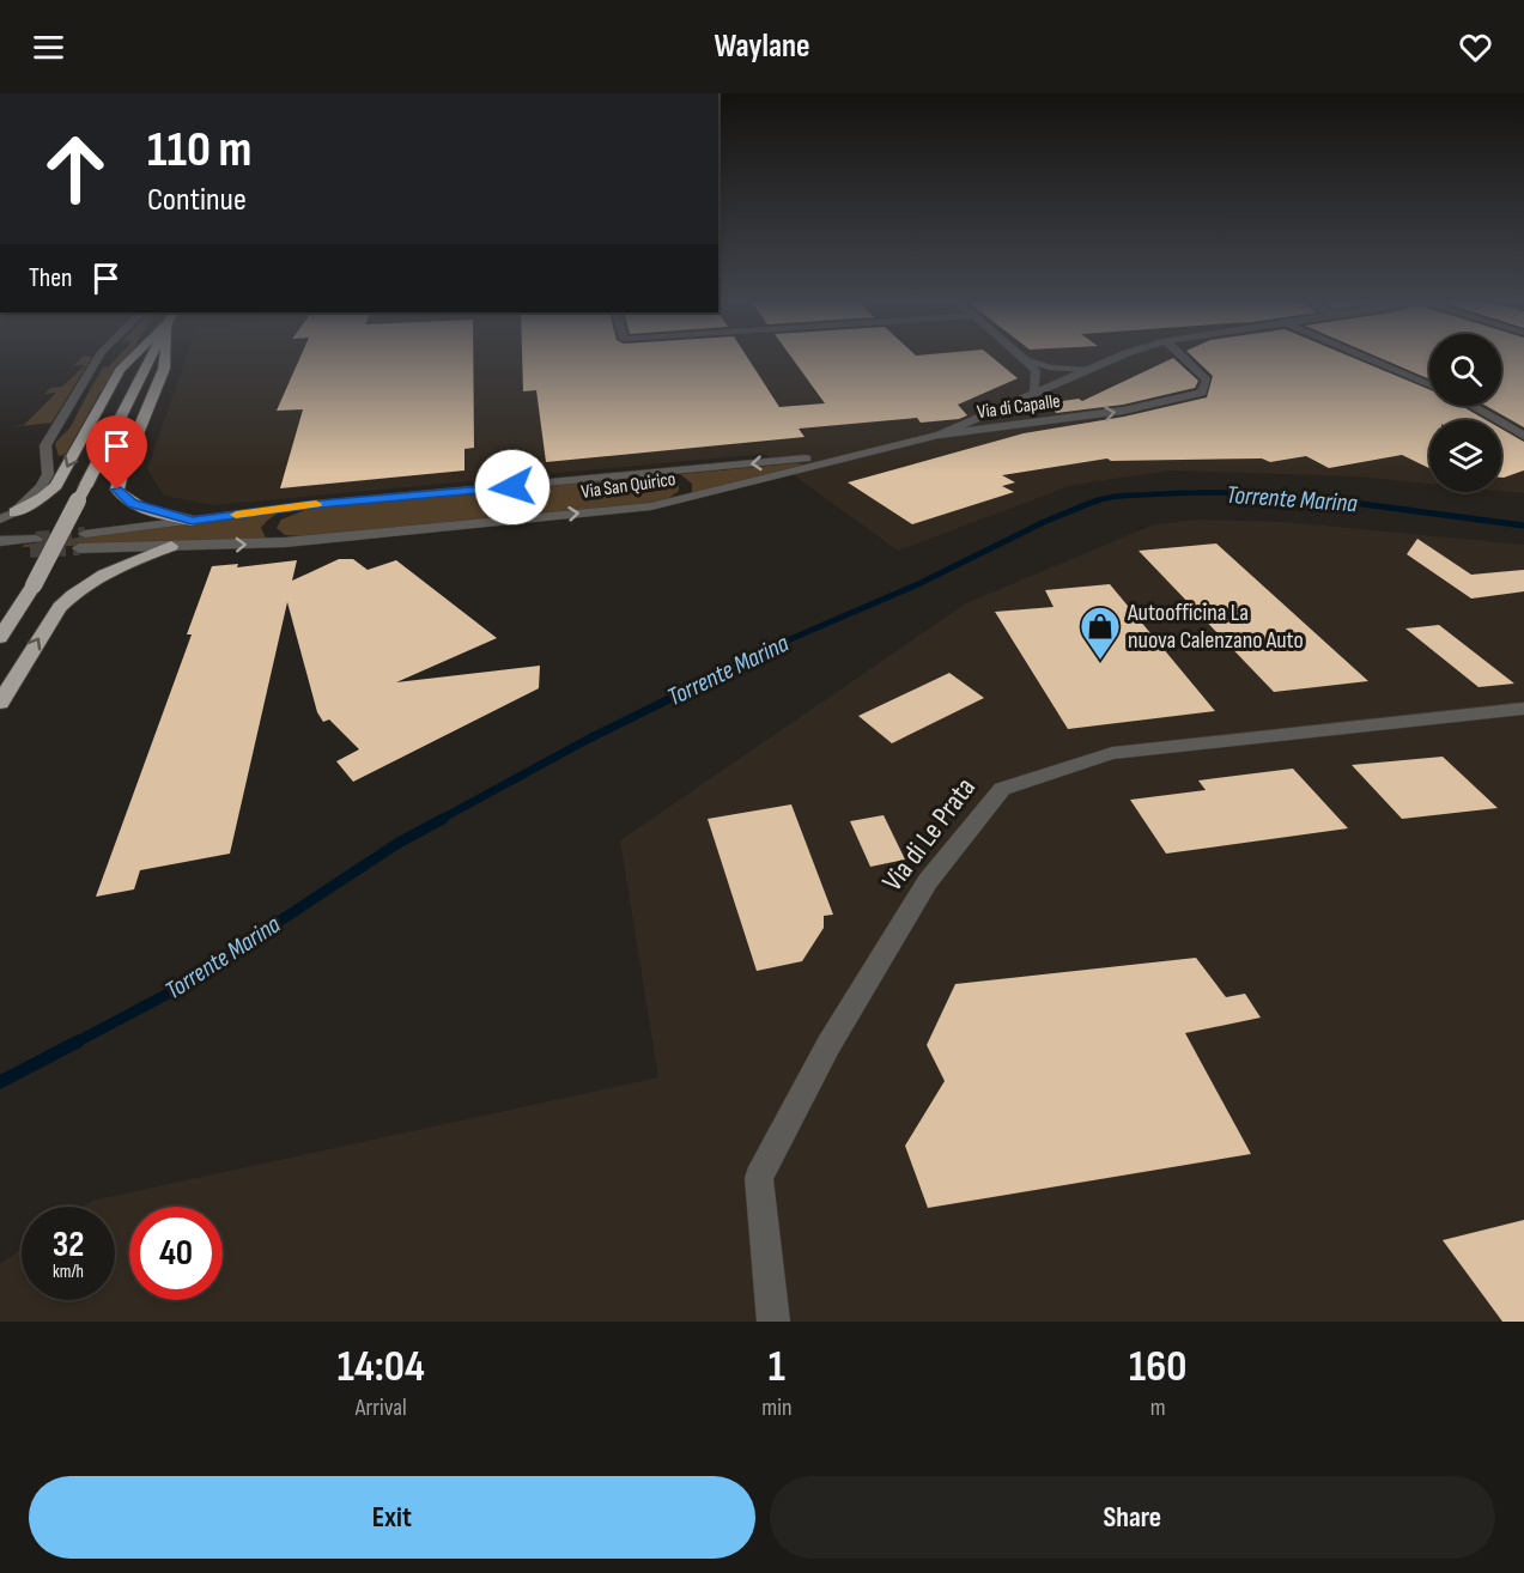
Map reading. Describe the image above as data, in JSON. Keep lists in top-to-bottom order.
{
  "streets": {
    "street": ["Via di Capalle", "Via San Quirico", "Via di Le Prata"]
  },
  "crossings": [
    ["Via di Capalle", "Via San Quirico"]
  ],
  "one_way": ["Via di Capalle"],
  "water": ["Torrente Marina"],
  "places": {
    "shop": ["Autoofficina La nuova Calenzano Auto"]
  },
  "page": {
    "header": "Waylane",
    "turn": ["110 m", "Continue"],
    "then": "Then",
    "speed": "32 km/h",
    "limit": "40",
    "eta": [
      "14:04",
      "Arrival",
      "1",
      "min",
      "160",
      "m"
    ],
    "buttons": ["Exit", "Share"]
  }
}
